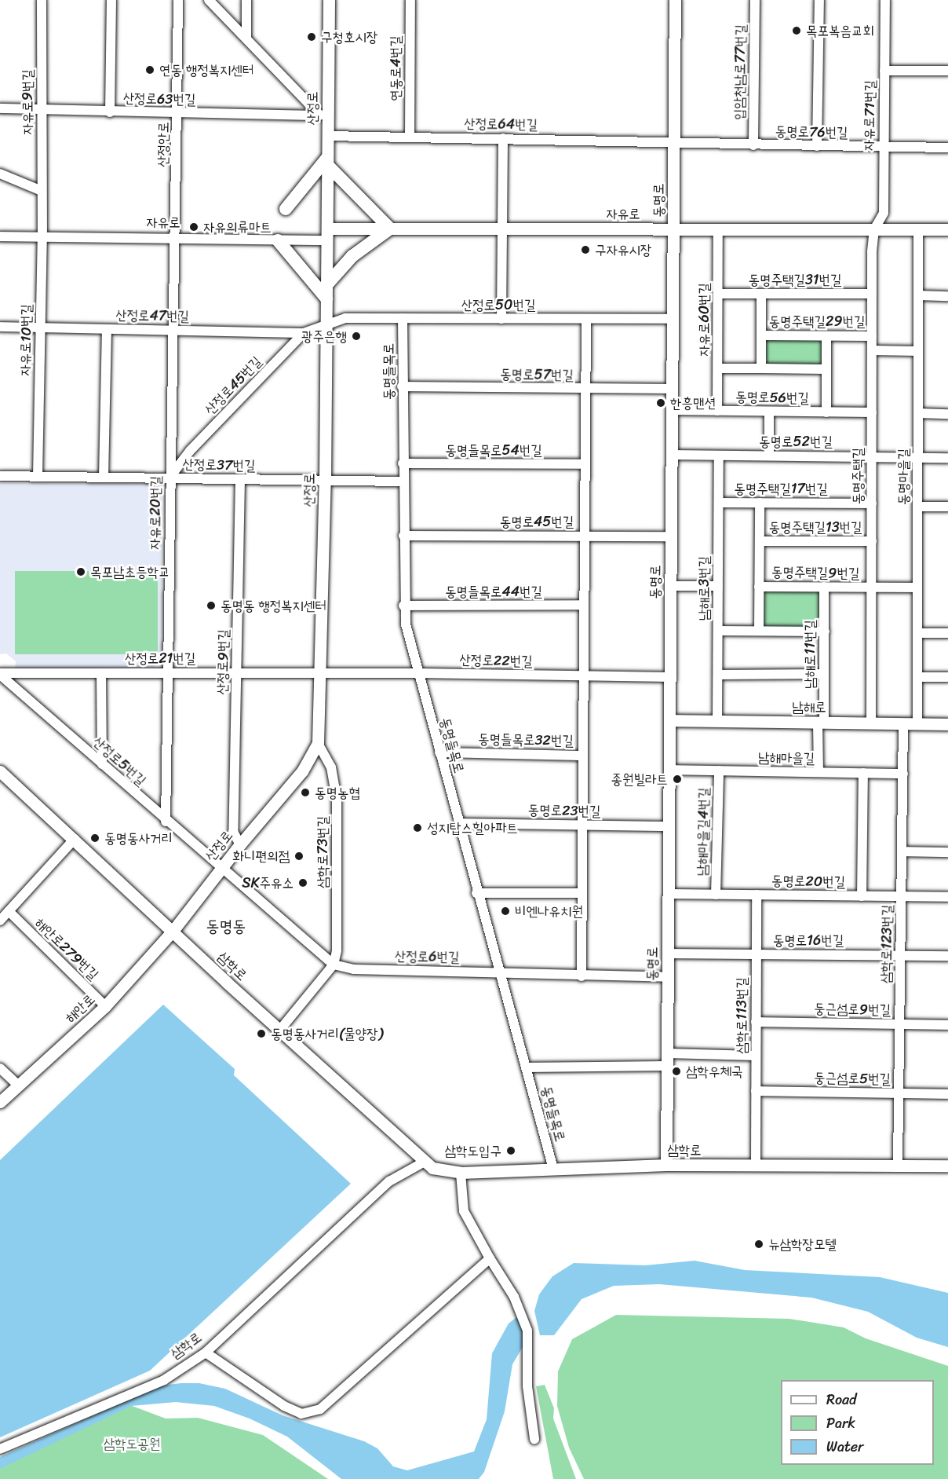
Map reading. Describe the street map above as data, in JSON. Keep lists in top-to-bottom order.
{
  "streets": {
    "street": [
      "연동로4번길",
      "입암천남로77번길",
      "산정로63번길",
      "자유로9번길",
      "산정로",
      "자유로71번길",
      "산정로64번길",
      "동명로76번길",
      "산정안로",
      "동명로",
      "자유로",
      "동명주택길31번길",
      "산정로50번길",
      "산정로47번길",
      "자유로60번길",
      "동명주택길29번길",
      "자유로10번길",
      "동명들목로",
      "동명로57번길",
      "산정로45번길",
      "동명로56번길",
      "동명로52번길",
      "동명들목로54번길",
      "산정로37번길",
      "동명주택길",
      "동명마을길",
      "동명주택길17번길",
      "자유로20번길",
      "동명로45번길",
      "동명주택길13번길",
      "동명주택길9번길",
      "남해로3번길",
      "동명들목로44번길",
      "남해로11번길",
      "산정로21번길",
      "산정로22번길",
      "산정로9번길",
      "남해로",
      "동명들목로32번길",
      "남해마을길",
      "산정로5번길",
      "동명로23번길",
      "남해마을길4번길",
      "삼학로73번길",
      "동명로20번길",
      "동명로16번길",
      "삼학로123번길",
      "해안로279번길",
      "산정로6번길",
      "삼학로",
      "해안로",
      "둥근섬로9번길",
      "삼학로113번길",
      "둥근섬로5번길"
    ]
  },
  "crossings": [
    ["연동로4번길", "산정로64번길"],
    ["입암천남로77번길", "동명로76번길"],
    ["산정로63번길", "자유로9번길"],
    ["산정로63번길", "산정로"],
    ["산정로63번길", "산정안로"],
    ["자유로9번길", "자유로10번길"],
    ["산정로", "산정로64번길"],
    ["산정로", "자유로"],
    ["산정로", "산정로50번길"],
    ["산정로", "산정로45번길"],
    ["산정로", "산정로37번길"],
    ["산정로", "산정로21번길"],
    ["산정로", "산정로22번길"],
    ["산정로", "산정로9번길"],
    ["산정로", "산정로5번길"],
    ["산정로", "삼학로73번길"],
    ["산정로", "산정로6번길"],
    ["산정로", "삼학로"],
    ["산정로", "해안로"],
    ["자유로71번길", "동명로76번길"],
    ["자유로71번길", "자유로"],
    ["자유로71번길", "동명주택길"],
    ["산정로64번길", "동명로76번길"],
    ["산정로64번길", "동명로"],
    ["동명로76번길", "동명로"],
    ["산정안로", "자유로20번길"],
    ["동명로", "자유로"],
    ["동명로", "산정로50번길"],
    ["동명로", "동명로57번길"],
    ["동명로", "동명로56번길"],
    ["동명로", "동명로52번길"],
    ["동명로", "동명로45번길"],
    ["동명로", "산정로22번길"],
    ["동명로", "남해로"],
    ["동명로", "남해마을길"],
    ["동명로", "동명로23번길"],
    ["동명로", "동명로20번길"],
    ["동명로", "동명로16번길"],
    ["동명로", "산정로6번길"],
    ["동명로", "삼학로"],
    ["자유로", "자유로60번길"],
    ["자유로", "자유로10번길"],
    ["자유로", "동명주택길"],
    ["자유로", "동명마을길"],
    ["자유로", "자유로20번길"],
    ["동명주택길31번길", "자유로60번길"],
    ["동명주택길31번길", "동명주택길"],
    ["산정로50번길", "동명들목로"],
    ["산정로50번길", "산정로45번길"],
    ["산정로47번길", "자유로10번길"],
    ["산정로47번길", "산정로45번길"],
    ["산정로47번길", "자유로20번길"],
    ["자유로60번길", "동명로56번길"],
    ["동명주택길29번길", "동명주택길"],
    ["자유로10번길", "산정로37번길"],
    ["동명들목로", "동명로57번길"],
    ["동명들목로", "동명들목로54번길"],
    ["동명들목로", "산정로37번길"],
    ["동명들목로", "동명로45번길"],
    ["동명들목로", "동명들목로44번길"],
    ["동명들목로", "산정로22번길"],
    ["동명들목로", "동명들목로32번길"],
    ["동명들목로", "동명로23번길"],
    ["동명들목로", "산정로6번길"],
    ["동명들목로", "삼학로"],
    ["산정로45번길", "산정로37번길"],
    ["산정로45번길", "자유로20번길"],
    ["동명로56번길", "동명주택길"],
    ["동명로52번길", "동명주택길"],
    ["동명로52번길", "동명마을길"],
    ["동명로52번길", "남해로3번길"],
    ["산정로37번길", "자유로20번길"],
    ["산정로37번길", "산정로9번길"],
    ["동명주택길", "동명주택길17번길"],
    ["동명주택길", "동명주택길13번길"],
    ["동명주택길", "동명주택길9번길"],
    ["동명주택길", "남해로"],
    ["동명마을길", "동명주택길9번길"],
    ["동명마을길", "남해로"],
    ["동명주택길17번길", "남해로3번길"],
    ["자유로20번길", "산정로21번길"],
    ["자유로20번길", "산정로5번길"],
    ["동명주택길9번길", "남해로11번길"],
    ["남해로3번길", "남해로"],
    ["남해로11번길", "남해로"],
    ["남해로11번길", "남해마을길"],
    ["산정로21번길", "산정로22번길"],
    ["산정로21번길", "산정로9번길"],
    ["산정로21번길", "산정로5번길"],
    ["남해로", "삼학로123번길"],
    ["남해마을길", "남해마을길4번길"],
    ["남해마을길", "삼학로123번길"],
    ["산정로5번길", "산정로6번길"],
    ["남해마을길4번길", "동명로20번길"],
    ["삼학로73번길", "산정로6번길"],
    ["동명로20번길", "삼학로123번길"],
    ["동명로20번길", "삼학로113번길"],
    ["동명로16번길", "삼학로123번길"],
    ["동명로16번길", "삼학로113번길"],
    ["삼학로123번길", "삼학로"],
    ["삼학로123번길", "둥근섬로9번길"],
    ["삼학로123번길", "둥근섬로5번길"],
    ["해안로279번길", "해안로"],
    ["삼학로", "해안로"],
    ["삼학로", "삼학로113번길"],
    ["둥근섬로9번길", "삼학로113번길"],
    ["삼학로113번길", "둥근섬로5번길"]
  ],
  "districts": ["동명동"],
  "parks": ["삼학도공원"],
  "places": [
    "목포복음교회",
    "구청호시장",
    "연동 행정복지센터",
    "자유의류마트",
    "구자유시장",
    "광주은행",
    "한흥맨션",
    "목포남초등학교",
    "동명동 행정복지센터",
    "종원빌라트",
    "동명농협",
    "성지탑스힐아파트",
    "동명동사거리",
    "화니편의점",
    "SK주유소",
    "비엔나유치원",
    "동명동사거리(물양장)",
    "삼학우체국",
    "삼학도입구",
    "뉴삼학장모텔"
  ],
  "legend": ["Road", "Park", "Water"]
}
